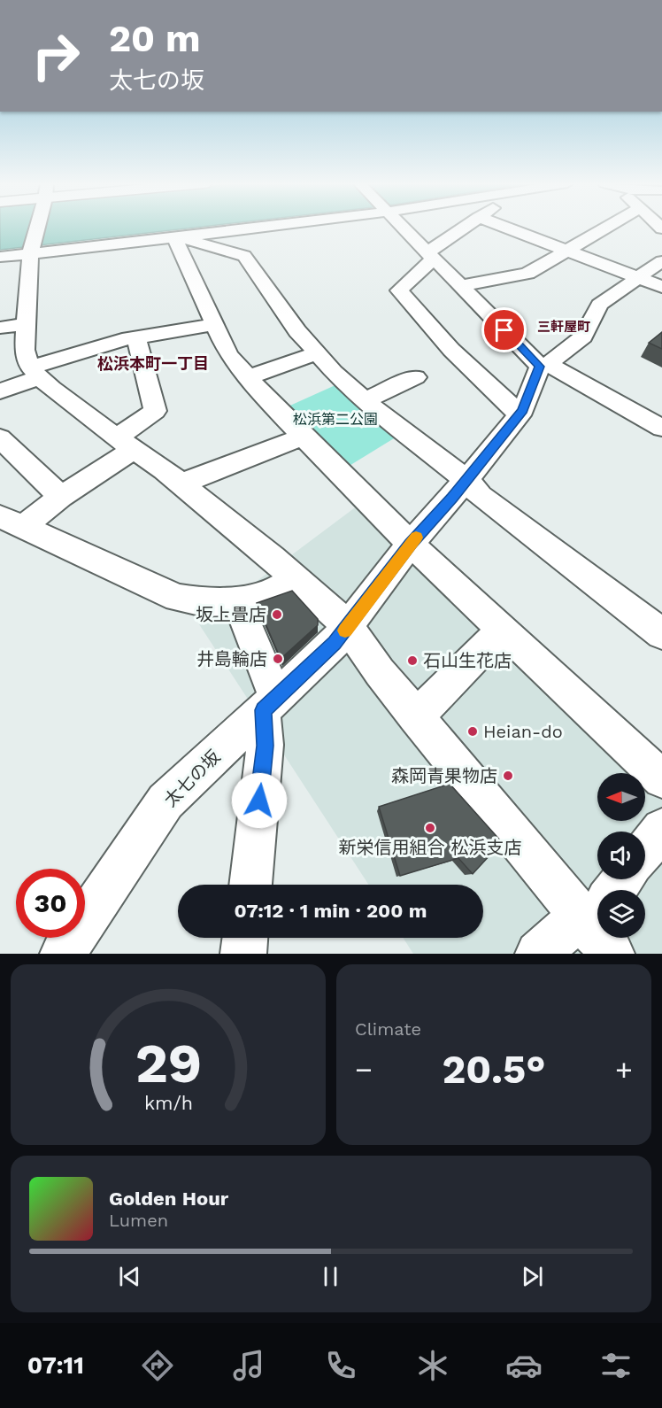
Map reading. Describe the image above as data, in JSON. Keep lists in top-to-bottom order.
{
  "streets": {
    "street": ["太七の坂"]
  },
  "districts": ["三軒屋町", "松浜本町一丁目"],
  "parks": ["松浜第二公園"],
  "places": [
    "坂上畳店",
    "井島輪店",
    "石山生花店",
    "Heian-do",
    "森岡青果物店",
    "新栄信用組合 松浜支店"
  ],
  "north": "left",
  "page": {
    "turn": ["20 m", "太七の坂"],
    "limit": "30",
    "trip": "07:12 · 1 min · 200 m",
    "tile": "Climate",
    "heat": ["−", "20.5°", "+"],
    "song": ["Golden Hour", "Lumen"],
    "tabs": "07:11",
    "gauge": ["29", "km/h"]
  }
}
